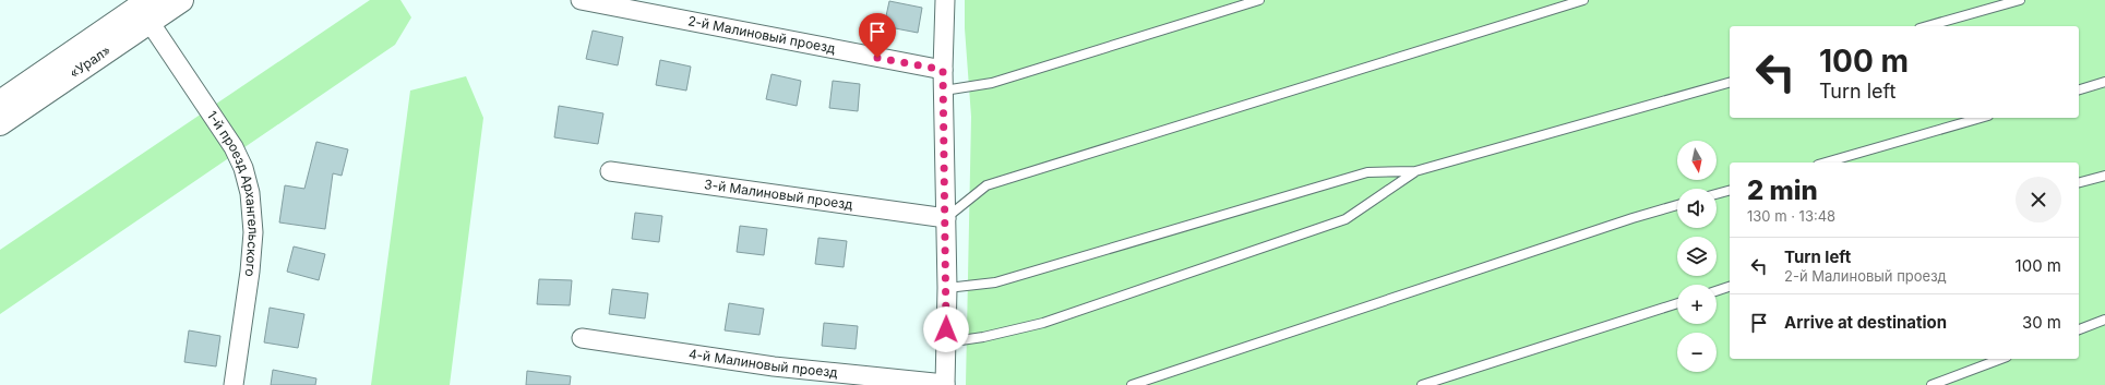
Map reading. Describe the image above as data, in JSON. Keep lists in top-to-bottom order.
{
  "streets": {
    "highway": ["«Урал»"],
    "street": [
      "2-й Малиновый проезд",
      "1-й проезд Архангельского",
      "3-й Малиновый проезд",
      "4-й Малиновый проезд"
    ]
  },
  "crossings": [
    ["«Урал»", "1-й проезд Архангельского"]
  ],
  "north": "bottom",
  "page": {
    "turn": ["100 m", "Turn left"],
    "map_buttons": ["+", "−"],
    "heading": ["2 min", "130 m · 13:48"],
    "list": [
      {
        "name": "Turn left",
        "note": "2-й Малиновый проезд",
        "value": "100 m"
      },
      {
        "name": "Arrive at destination",
        "value": "30 m"
      }
    ]
  }
}
